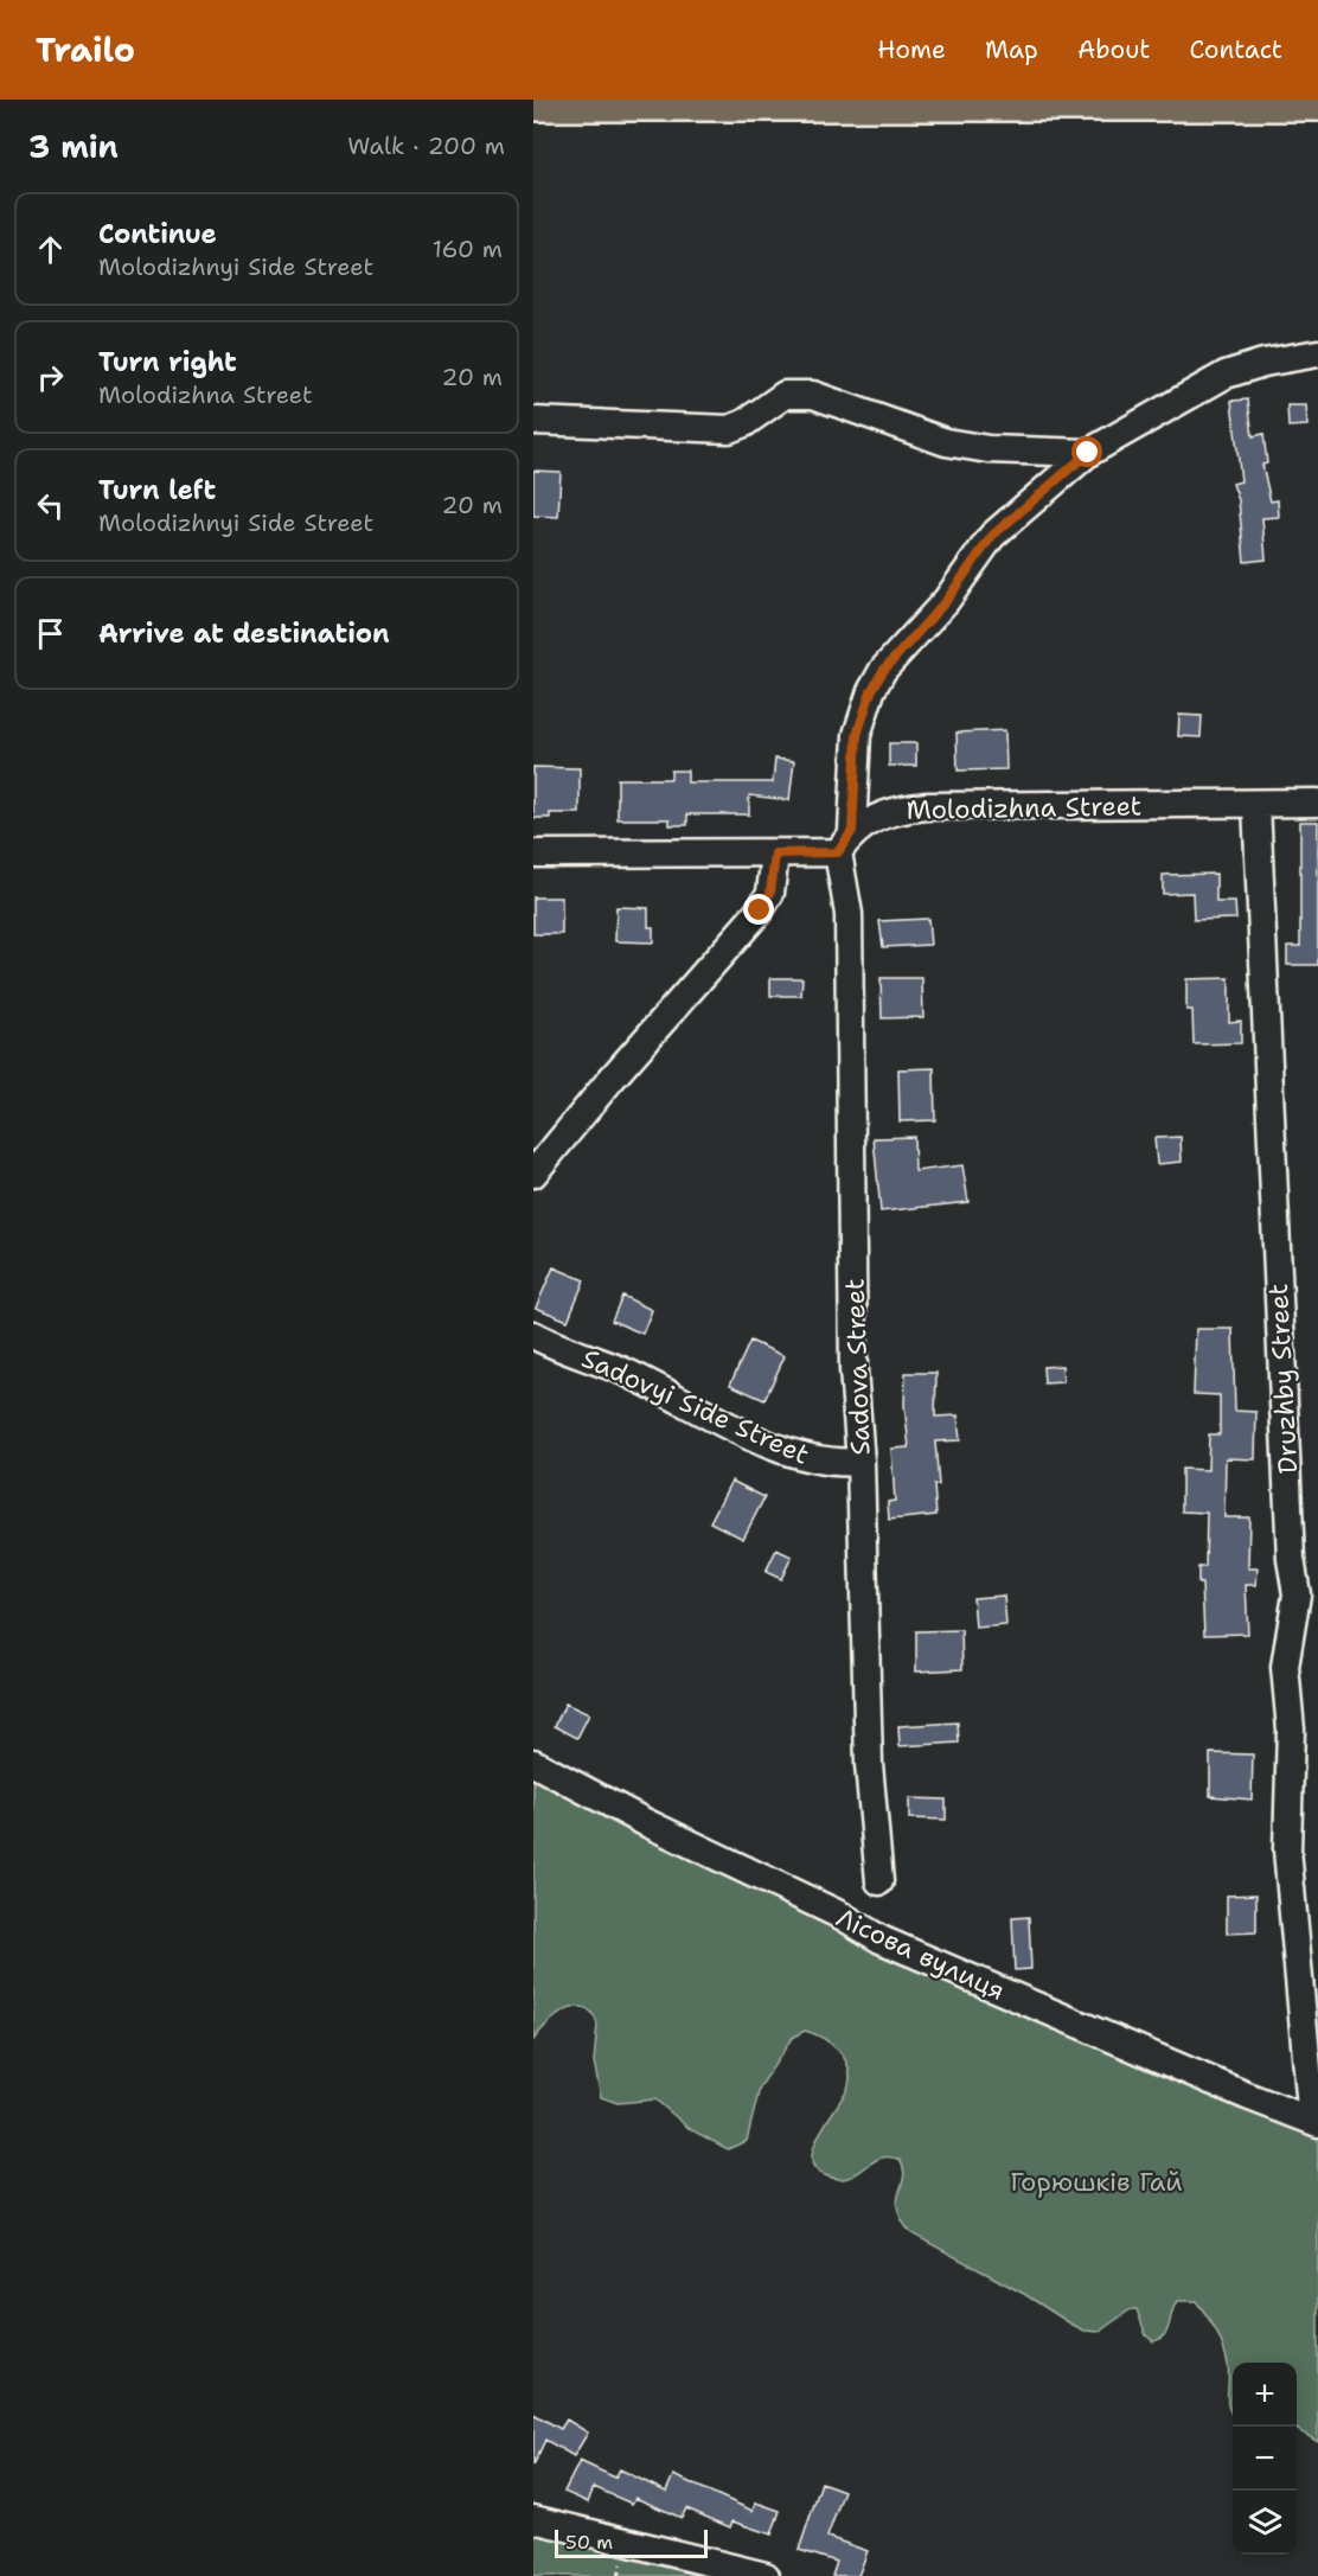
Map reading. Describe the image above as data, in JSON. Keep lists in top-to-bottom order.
{
  "streets": {
    "street": [
      "Molodizhna Street",
      "Sadova Street",
      "Druzhby Street",
      "Sadovyi Side Street",
      "Лісова вулиця"
    ]
  },
  "crossings": [
    ["Molodizhna Street", "Sadova Street"],
    ["Molodizhna Street", "Druzhby Street"],
    ["Sadova Street", "Sadovyi Side Street"],
    ["Druzhby Street", "Лісова вулиця"]
  ],
  "parks": ["Горюшків Гай"],
  "scale_bar": "50 m",
  "page": {
    "header": "Trailo",
    "nav": [
      "Home",
      "Map",
      "About",
      "Contact"
    ],
    "heading": ["3 min", "Walk · 200 m"],
    "list": [
      ["Continue", "Molodizhnyi Side Street", "160 m"],
      ["Turn right", "Molodizhna Street", "20 m"],
      ["Turn left", "Molodizhnyi Side Street", "20 m"],
      "Arrive at destination"
    ],
    "map_buttons": ["+", "−"],
    "scale": "50 m"
  }
}
